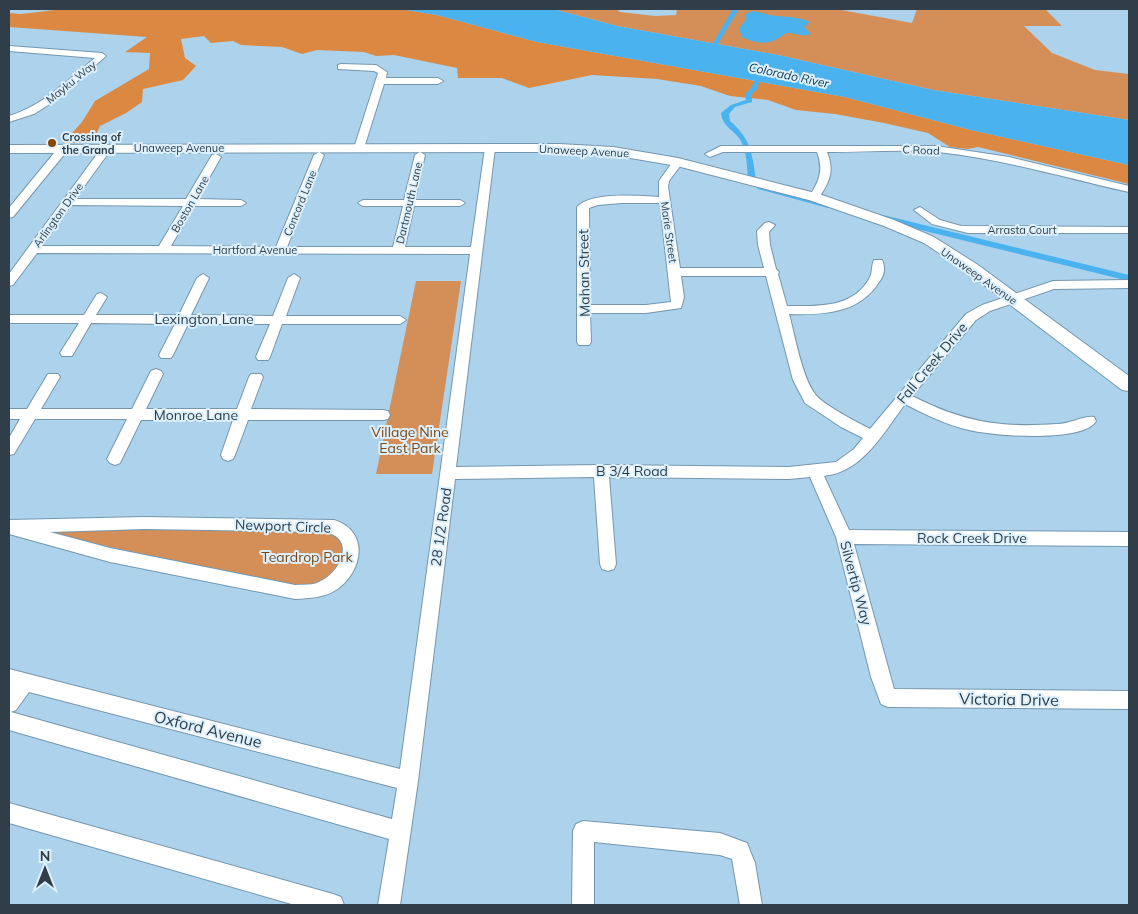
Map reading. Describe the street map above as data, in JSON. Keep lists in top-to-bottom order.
{
  "streets": {
    "main road": ["Unaweep Avenue"],
    "street": [
      "Mayku Way",
      "C Road",
      "Concord Lane",
      "Dartmouth Lane",
      "Boston Lane",
      "Arlington Drive",
      "Arrasta Court",
      "Marie Street",
      "Hartford Avenue",
      "Mahan Street",
      "Lexington Lane",
      "Fall Creek Drive",
      "Monroe Lane",
      "B 3/4 Road",
      "Newport Circle",
      "28 1/2 Road",
      "Rock Creek Drive",
      "Silvertip Way",
      "Victoria Drive",
      "Oxford Avenue"
    ]
  },
  "crossings": [
    ["Unaweep Avenue", "Arlington Drive"],
    ["Unaweep Avenue", "Marie Street"],
    ["Unaweep Avenue", "Fall Creek Drive"],
    ["Unaweep Avenue", "28 1/2 Road"],
    ["Concord Lane", "Hartford Avenue"],
    ["Dartmouth Lane", "Hartford Avenue"],
    ["Boston Lane", "Hartford Avenue"],
    ["Arlington Drive", "Hartford Avenue"],
    ["Marie Street", "Mahan Street"],
    ["Hartford Avenue", "28 1/2 Road"],
    ["Fall Creek Drive", "B 3/4 Road"],
    ["Fall Creek Drive", "Silvertip Way"],
    ["B 3/4 Road", "28 1/2 Road"],
    ["B 3/4 Road", "Silvertip Way"],
    ["28 1/2 Road", "Oxford Avenue"],
    ["Rock Creek Drive", "Silvertip Way"],
    ["Silvertip Way", "Victoria Drive"]
  ],
  "water": ["Colorado River"],
  "parks": ["Village Nine East Park", "Teardrop Park"],
  "places": ["Crossing of the Grand"],
  "north": "top"
}
